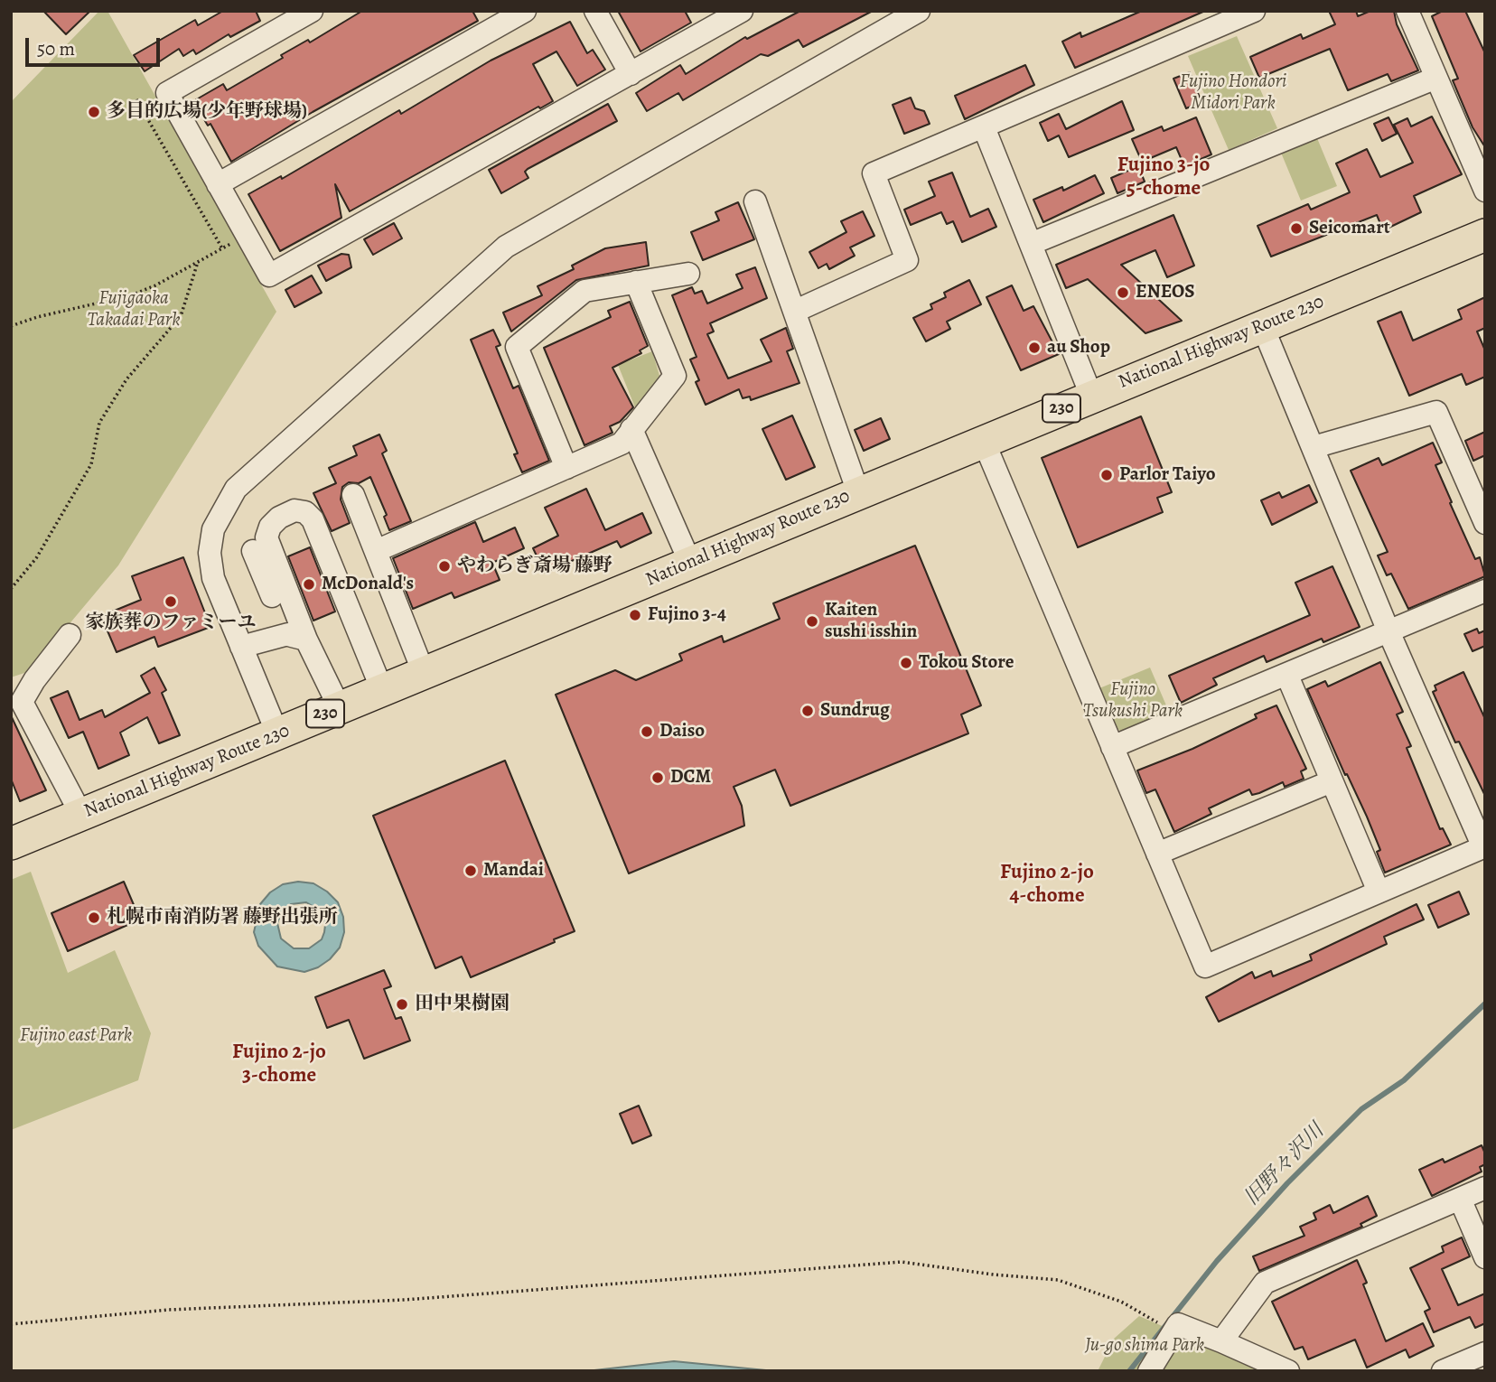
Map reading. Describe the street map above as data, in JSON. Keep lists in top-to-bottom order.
{
  "streets": {
    "highway": ["National Highway Route 230", "230"]
  },
  "districts": ["Fujino 3-jo 5-chome", "Fujino 2-jo 4-chome", "Fujino 2-jo 3-chome"],
  "water": ["旧野々沢川"],
  "parks": [
    "Fujino Hondori Midori Park",
    "Fujigaoka Takadai Park",
    "Fujino Tsukushi Park",
    "Fujino east Park",
    "Ju-go shima Park"
  ],
  "places": [
    "多目的広場(少年野球場)",
    "Seicomart",
    "ENEOS",
    "au Shop",
    "Parlor Taiyo",
    "やわらぎ斎場 藤野",
    "McDonald's",
    "家族葬のファミーユ",
    "Fujino 3-4",
    "Kaiten sushi isshin",
    "Tokou Store",
    "Sundrug",
    "Daiso",
    "DCM",
    "Mandai",
    "札幌市南消防署 藤野出張所",
    "田中果樹園"
  ],
  "scale_bar": "50 m"
}
